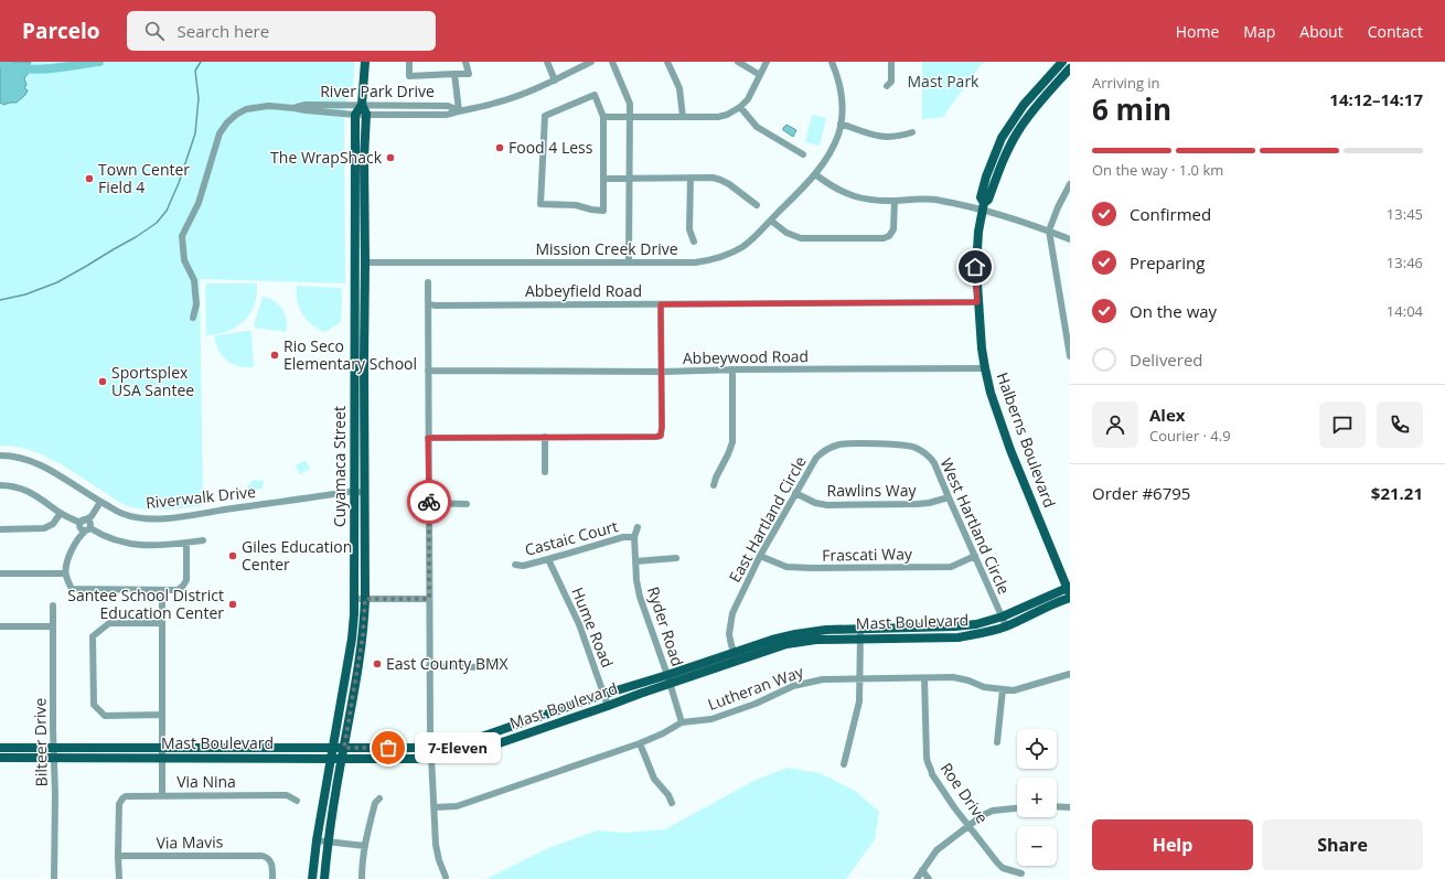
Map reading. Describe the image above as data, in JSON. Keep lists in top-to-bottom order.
{
  "streets": {
    "main road": ["Halberns Boulevard", "Cuyamaca Street", "Mast Boulevard"],
    "street": [
      "River Park Drive",
      "Mission Creek Drive",
      "Abbeyfield Road",
      "Abbeywood Road",
      "Rawlins Way",
      "Riverwalk Drive",
      "East Hartland Circle",
      "West Hartland Circle",
      "Castaic Court",
      "Frascati Way",
      "Ryder Road",
      "Hume Road",
      "Lutheran Way",
      "Bilteer Drive",
      "Via Nina",
      "Roe Drive",
      "Via Mavis"
    ]
  },
  "crossings": [
    ["River Park Drive", "Cuyamaca Street"],
    ["Mission Creek Drive", "Cuyamaca Street"],
    ["Abbeyfield Road", "Halberns Boulevard"],
    ["Abbeywood Road", "Halberns Boulevard"],
    ["Halberns Boulevard", "Mast Boulevard"],
    ["Cuyamaca Street", "Riverwalk Drive"],
    ["Cuyamaca Street", "Mast Boulevard"],
    ["Rawlins Way", "East Hartland Circle"],
    ["Rawlins Way", "West Hartland Circle"],
    ["East Hartland Circle", "West Hartland Circle"],
    ["East Hartland Circle", "Frascati Way"],
    ["East Hartland Circle", "Mast Boulevard"],
    ["West Hartland Circle", "Frascati Way"],
    ["West Hartland Circle", "Mast Boulevard"],
    ["Castaic Court", "Ryder Road"],
    ["Castaic Court", "Hume Road"],
    ["Mast Boulevard", "Ryder Road"],
    ["Mast Boulevard", "Hume Road"],
    ["Mast Boulevard", "Bilteer Drive"],
    ["Ryder Road", "Lutheran Way"],
    ["Lutheran Way", "Roe Drive"],
    ["Via Nina", "Via Mavis"]
  ],
  "parks": ["Mast Park"],
  "places": [
    "Food 4 Less",
    "The WrapShack",
    "Town Center Field 4",
    "Rio Seco Elementary School",
    "Sportsplex USA Santee",
    "Giles Education Center",
    "Santee School District Education Center",
    "East County BMX",
    "7-Eleven"
  ],
  "page": {
    "header": "Parcelo",
    "search": "Search here",
    "nav": [
      "Home",
      "Map",
      "About",
      "Contact"
    ],
    "heading": ["6 min", "Arriving in", "14:12–14:17"],
    "panel": [
      "Alex",
      "Courier · 4.9",
      "Order #6795",
      "$21.21"
    ],
    "bar": "On the way · 1.0 km",
    "list": [
      ["Confirmed", "13:45"],
      ["Preparing", "13:46"],
      ["On the way", "14:04"],
      "Delivered"
    ],
    "map_buttons": ["+", "−"],
    "bubble": "7-Eleven",
    "buttons": ["Help", "Share"]
  }
}
